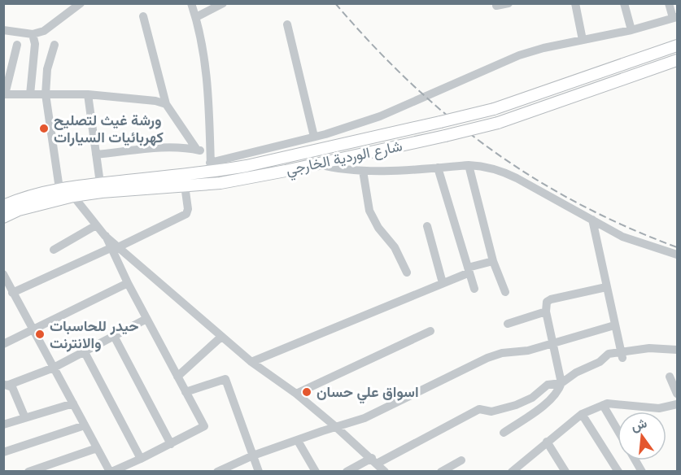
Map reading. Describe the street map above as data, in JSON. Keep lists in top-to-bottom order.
{
  "streets": {
    "main road": ["شارع الوردية الخارجي"]
  },
  "places": ["ورشة غيث لتصليح كهربائيات السيارات", "حيدر للحاسبات والانترنت", "اسواق علي حسان"],
  "north": "top"
}
